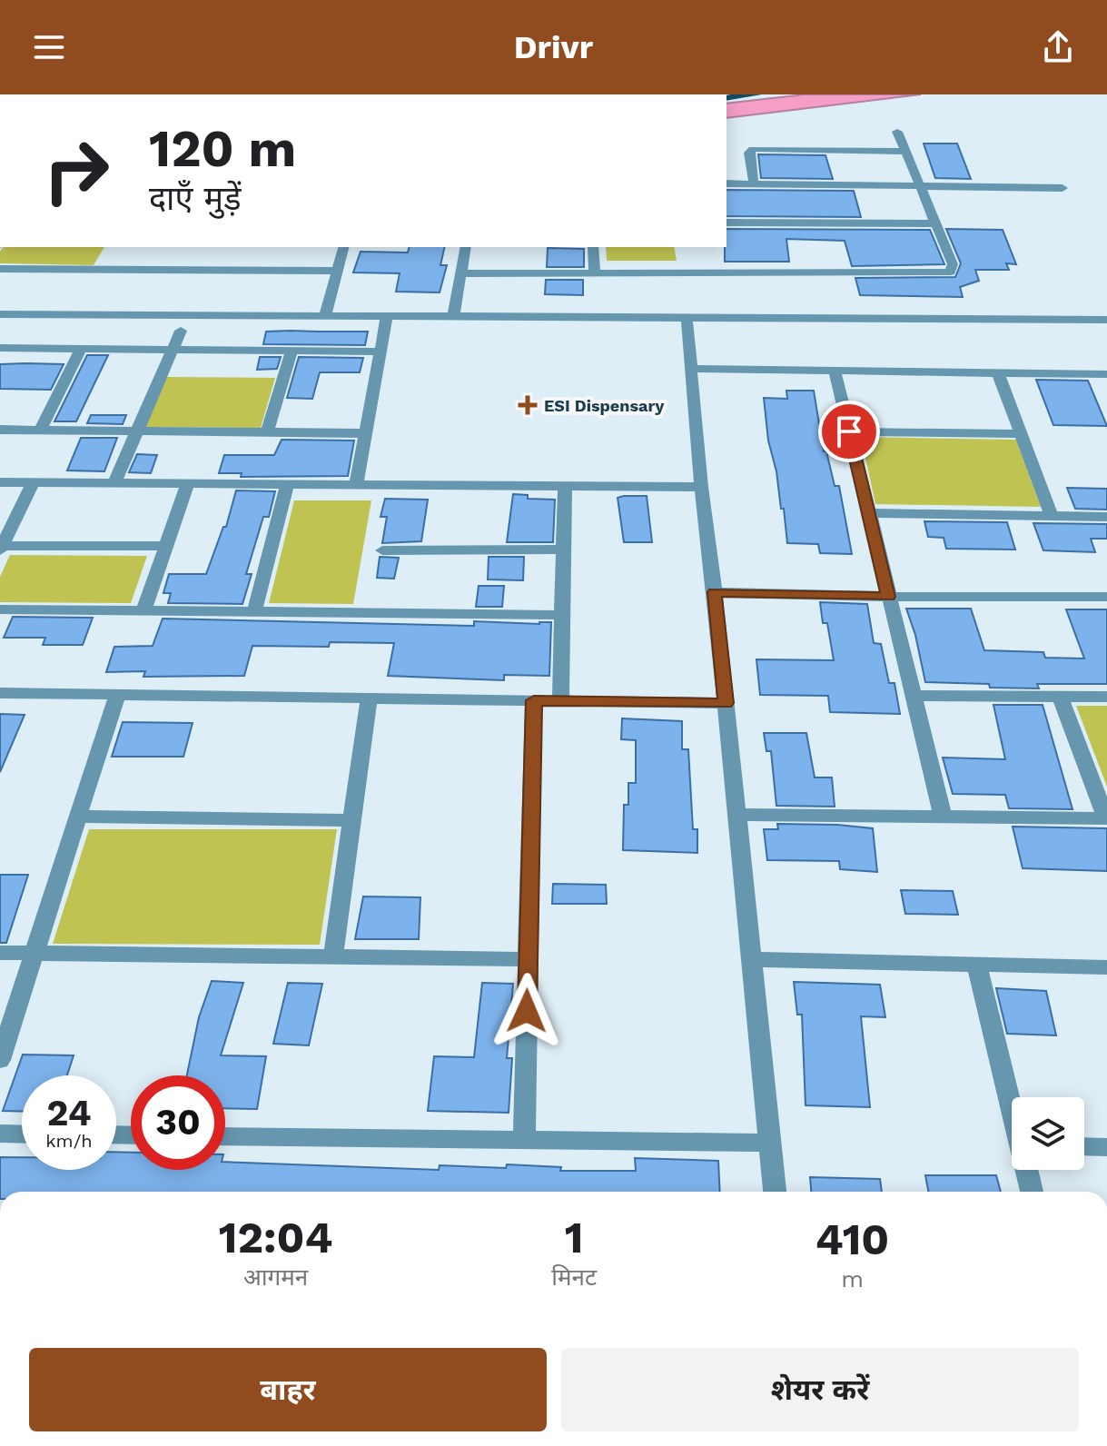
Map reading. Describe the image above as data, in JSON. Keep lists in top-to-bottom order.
{
  "places": {
    "health": ["ESI Dispensary"]
  },
  "page": {
    "header": "Drivr",
    "turn": ["120 m", "दाएँ मुड़ें"],
    "speed": "24 km/h",
    "limit": "30",
    "eta": [
      "12:04",
      "आगमन",
      "1",
      "मिनट",
      "410",
      "m"
    ],
    "buttons": ["बाहर", "शेयर करें"]
  }
}
